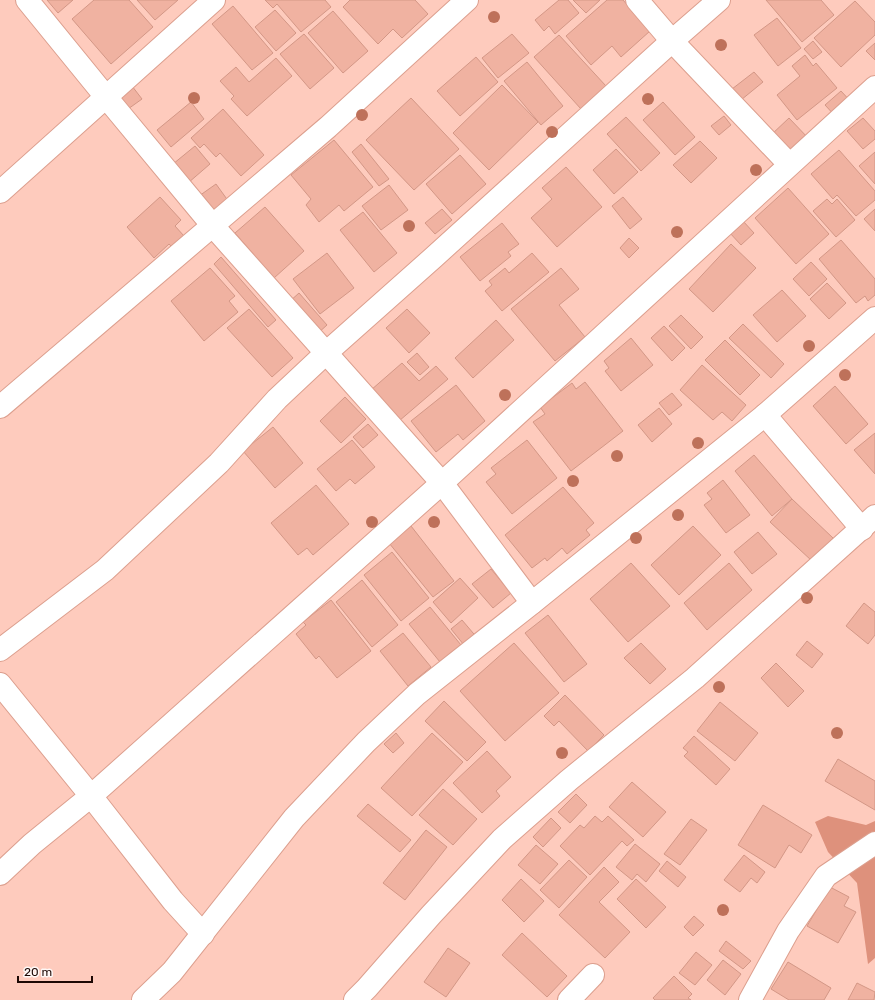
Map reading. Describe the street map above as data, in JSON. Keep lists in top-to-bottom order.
{
  "scale_bar": "20 m"
}
